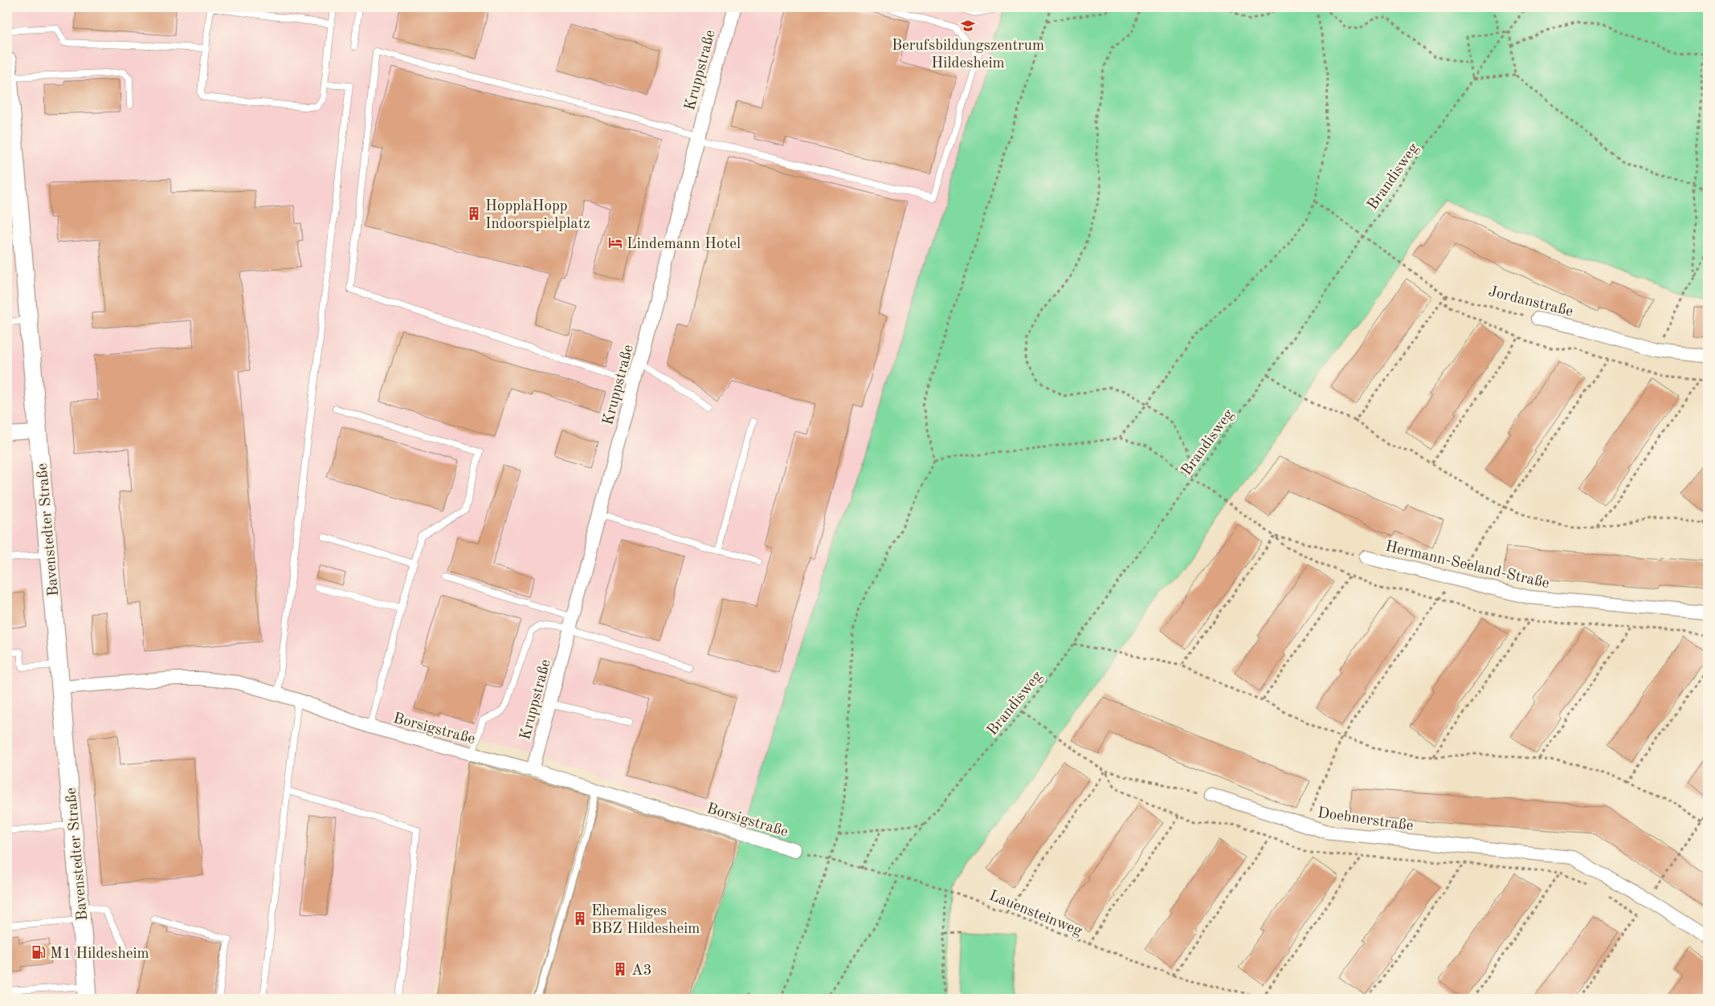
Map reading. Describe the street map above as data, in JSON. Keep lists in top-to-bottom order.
{
  "streets": {
    "street": [
      "Kruppstraße",
      "Jordanstraße",
      "Bavenstedter Straße",
      "Hermann-Seeland-Straße",
      "Borsigstraße",
      "Doebnerstraße"
    ],
    "path": ["Brandisweg", "Lauensteinweg"]
  },
  "crossings": [
    ["Kruppstraße", "Borsigstraße"],
    ["Brandisweg", "Jordanstraße"],
    ["Brandisweg", "Lauensteinweg"],
    ["Bavenstedter Straße", "Borsigstraße"],
    ["Borsigstraße", "Lauensteinweg"]
  ],
  "places": {
    "school or university": ["Berufsbildungszentrum Hildesheim"],
    "building": ["HopplaHopp Indoorspielplatz", "Ehemaliges BBZ Hildesheim", "A3"],
    "hotel": ["Lindemann Hotel"],
    "fuel station": ["M1 Hildesheim"]
  }
}
